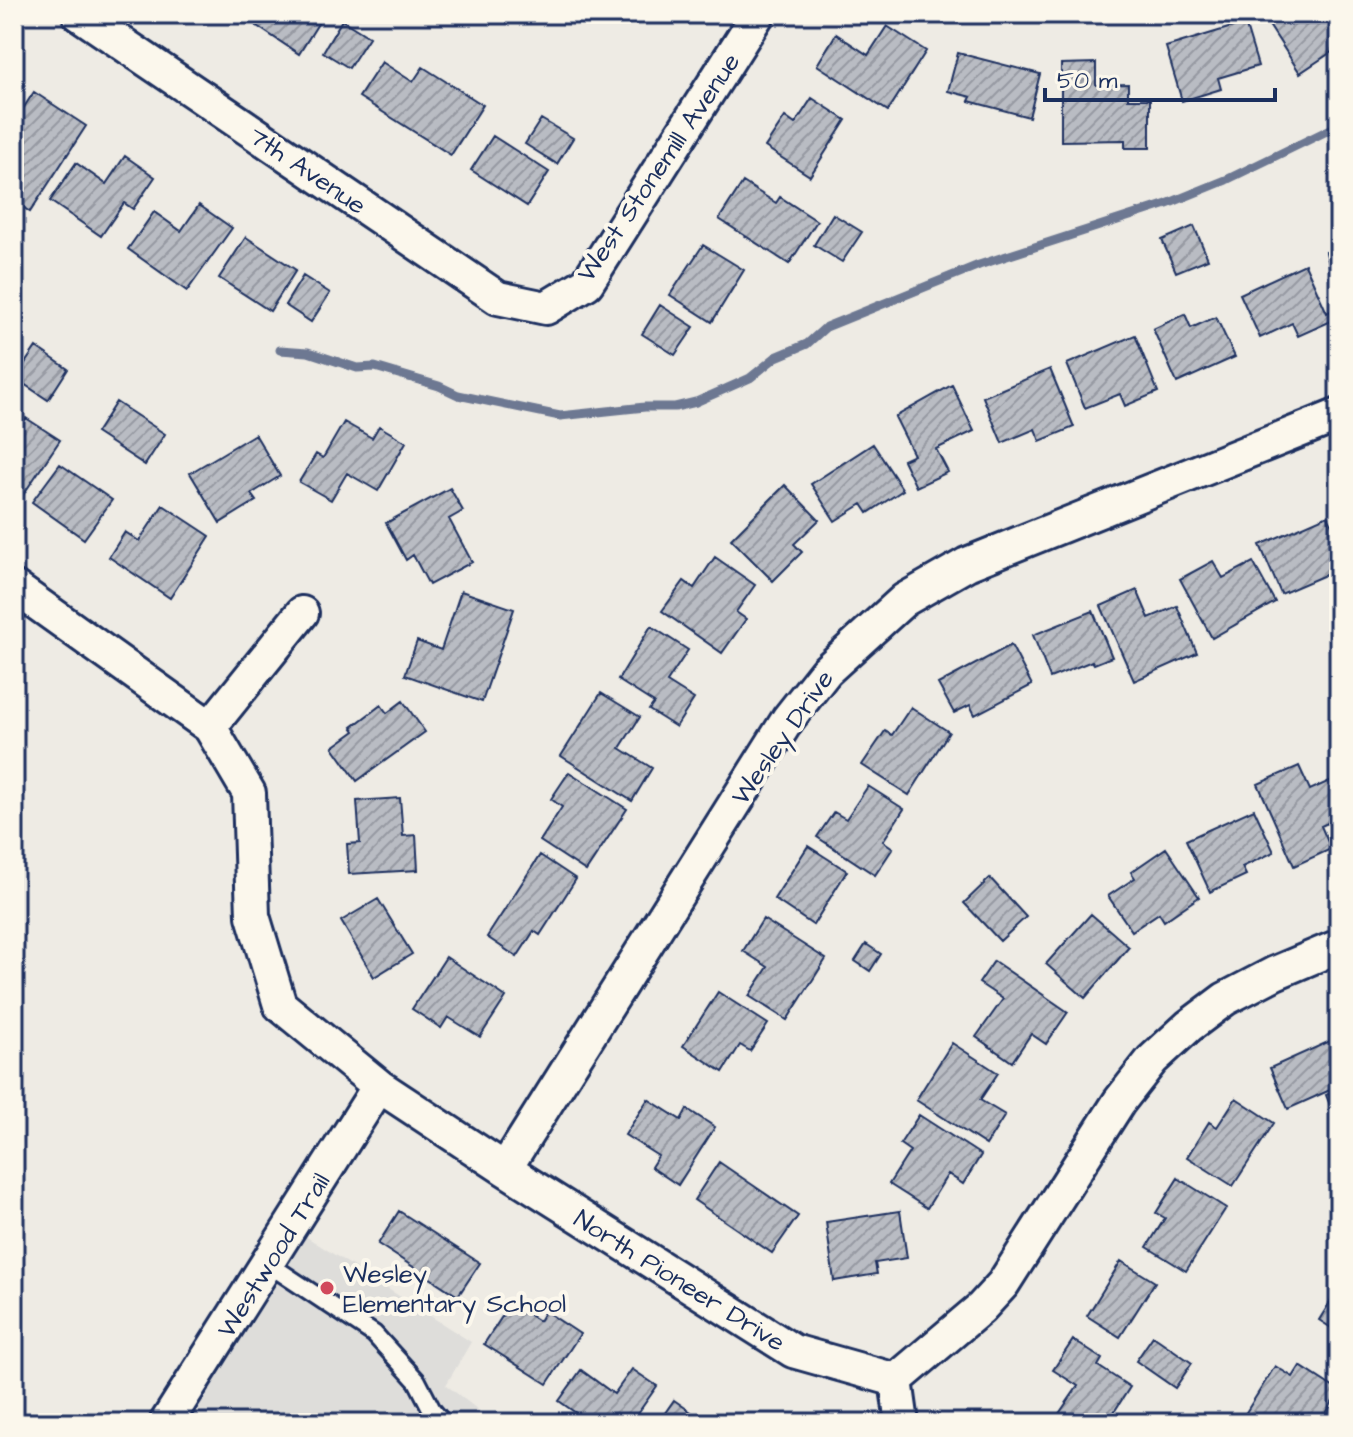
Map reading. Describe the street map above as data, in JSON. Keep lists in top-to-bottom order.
{
  "streets": {
    "street": [
      "West Stonemill Avenue",
      "7th Avenue",
      "Wesley Drive",
      "Westwood Trail",
      "North Pioneer Drive"
    ]
  },
  "crossings": [
    ["West Stonemill Avenue", "7th Avenue"],
    ["Wesley Drive", "North Pioneer Drive"],
    ["Westwood Trail", "North Pioneer Drive"]
  ],
  "places": ["Wesley Elementary School"],
  "scale_bar": "50 m"
}
